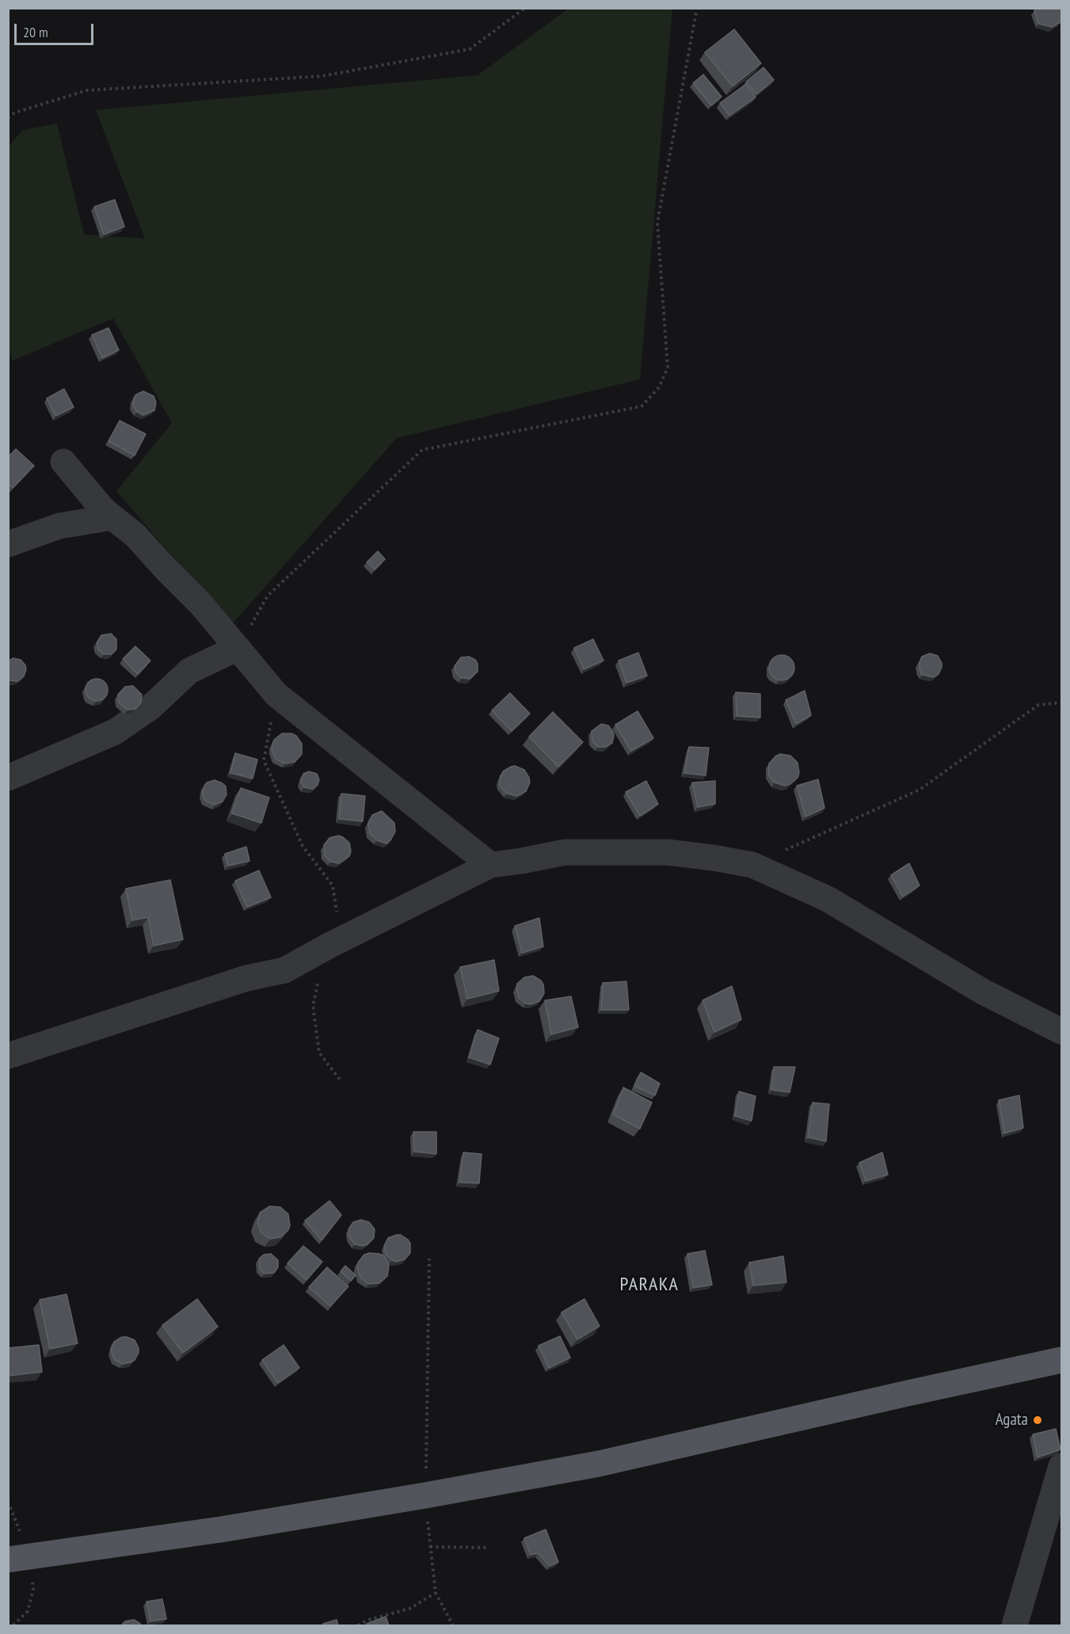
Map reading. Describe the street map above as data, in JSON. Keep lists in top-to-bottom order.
{
  "districts": ["PARAKA"],
  "places": ["Agata"],
  "scale_bar": "20 m"
}
